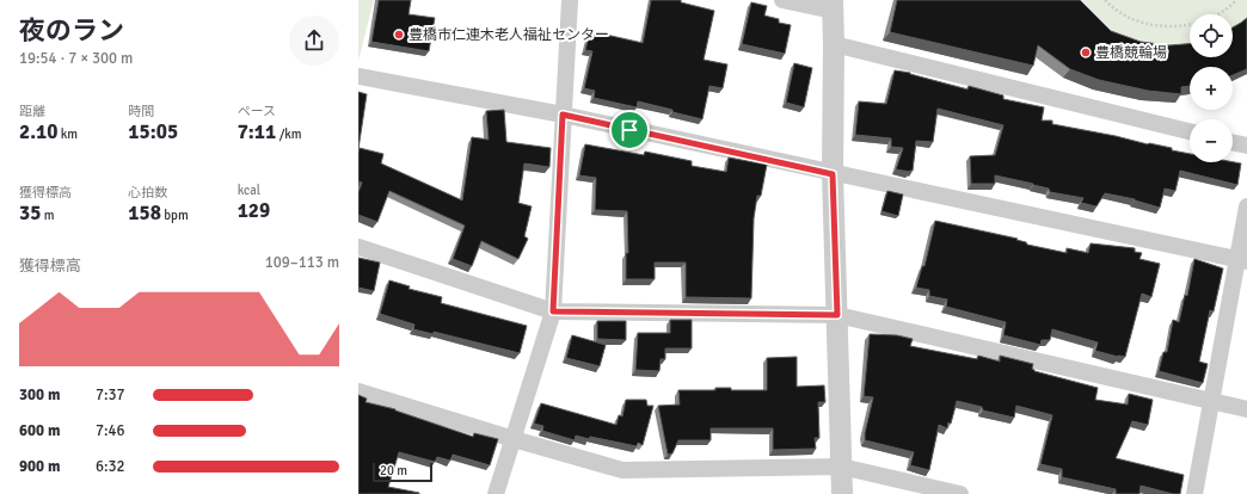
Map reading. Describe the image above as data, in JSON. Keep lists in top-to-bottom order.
{
  "places": ["豊橋市仁連木老人福祉センター", "豊橋競輪場"],
  "scale_bar": "20 m",
  "page": {
    "heading": ["夜のラン", "19:54 · 7 × 300 m"],
    "map_buttons": ["+", "−"],
    "stats": [
      ["距離", "2.10 km"],
      ["時間", "15:05"],
      ["ペース", "7:11 /km"],
      ["獲得標高", "35 m"],
      ["心拍数", "158 bpm"],
      ["kcal", "129"]
    ],
    "chart": ["獲得標高", "109–113 m"],
    "list": [
      {
        "name": "300 m",
        "note": "7:37"
      },
      {
        "name": "600 m",
        "note": "7:46"
      },
      {
        "name": "900 m",
        "note": "6:32"
      }
    ],
    "scale": "20 m"
  }
}
